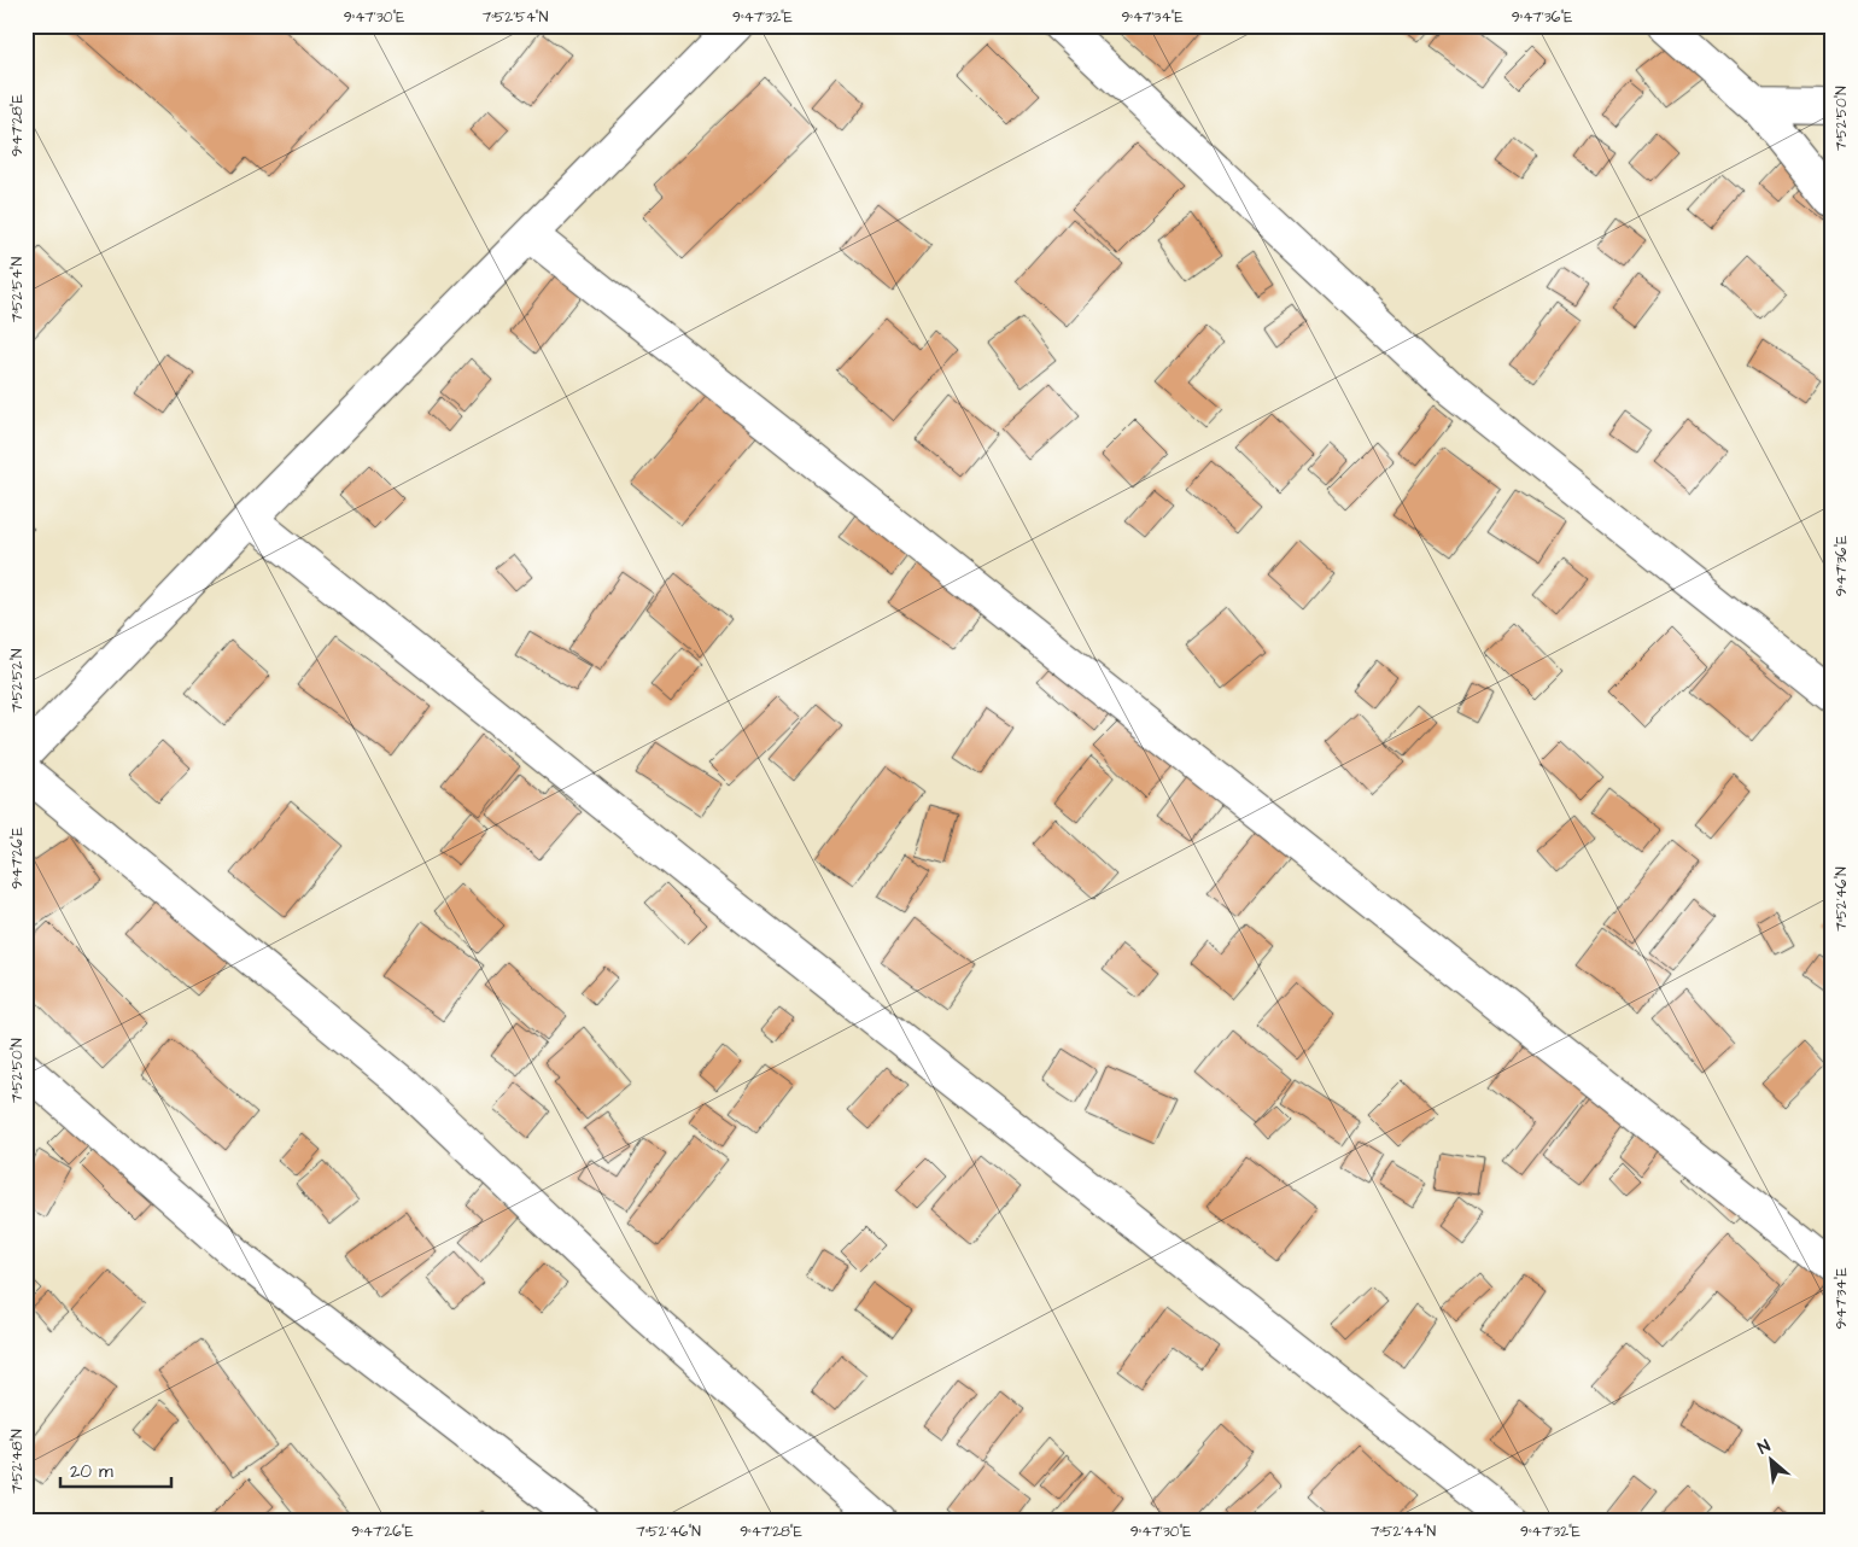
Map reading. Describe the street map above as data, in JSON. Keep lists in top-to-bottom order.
{
  "scale_bar": "20 m",
  "north": "top left",
  "coordinates": [
    "9°47'30\"E",
    "7°52'54\"N",
    "9°47'32\"E",
    "9°47'34\"E",
    "9°47'36\"E",
    "7°52'50\"N",
    "9°47'28\"E",
    "7°52'52\"N",
    "9°47'26\"E",
    "7°52'46\"N",
    "7°52'48\"N",
    "7°52'44\"N"
  ]
}
